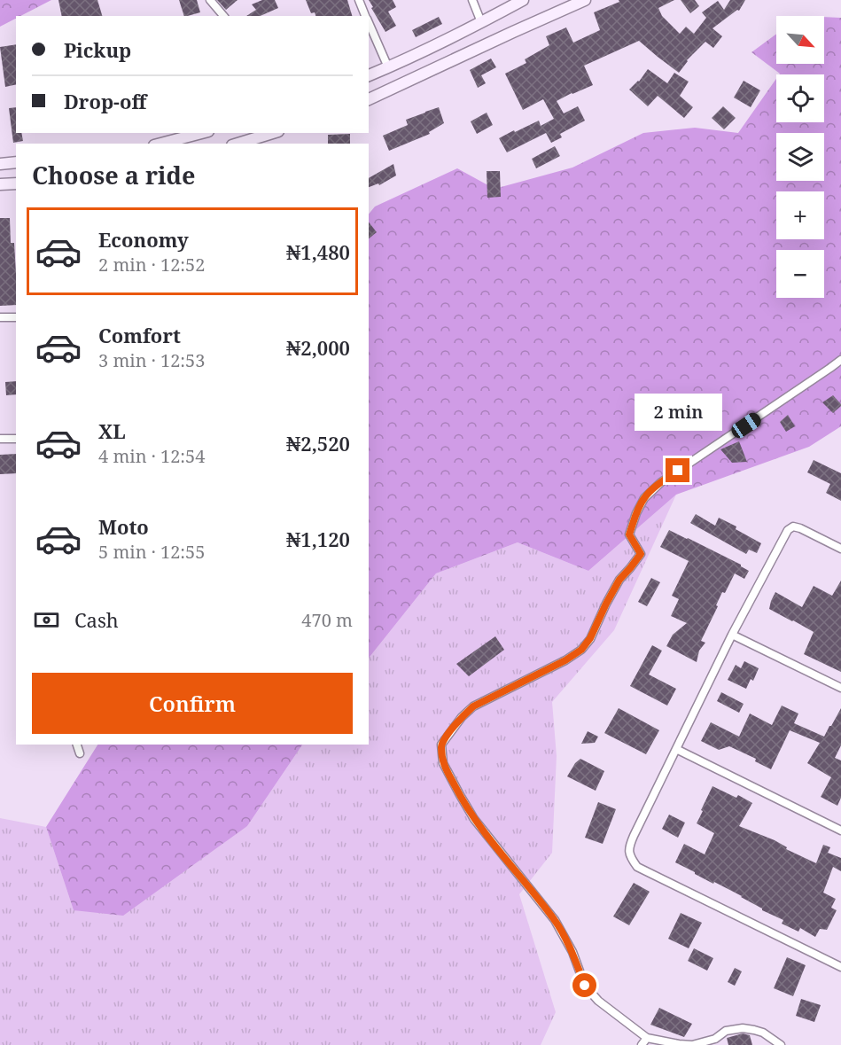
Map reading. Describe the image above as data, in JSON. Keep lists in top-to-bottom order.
{
  "north": "bottom right",
  "page": {
    "map_buttons": ["+", "−"],
    "banner": ["Pickup", "Drop-off"],
    "heading": "Choose a ride",
    "list": [
      {
        "name": "Economy",
        "note": "2 min · 12:52",
        "value": "₦1,480"
      },
      {
        "name": "Comfort",
        "note": "3 min · 12:53",
        "value": "₦2,000"
      },
      {
        "name": "XL",
        "note": "4 min · 12:54",
        "value": "₦2,520"
      },
      {
        "name": "Moto",
        "note": "5 min · 12:55",
        "value": "₦1,120"
      }
    ],
    "bubble": "2 min",
    "pay": ["Cash", "470 m"],
    "buttons": "Confirm"
  }
}
